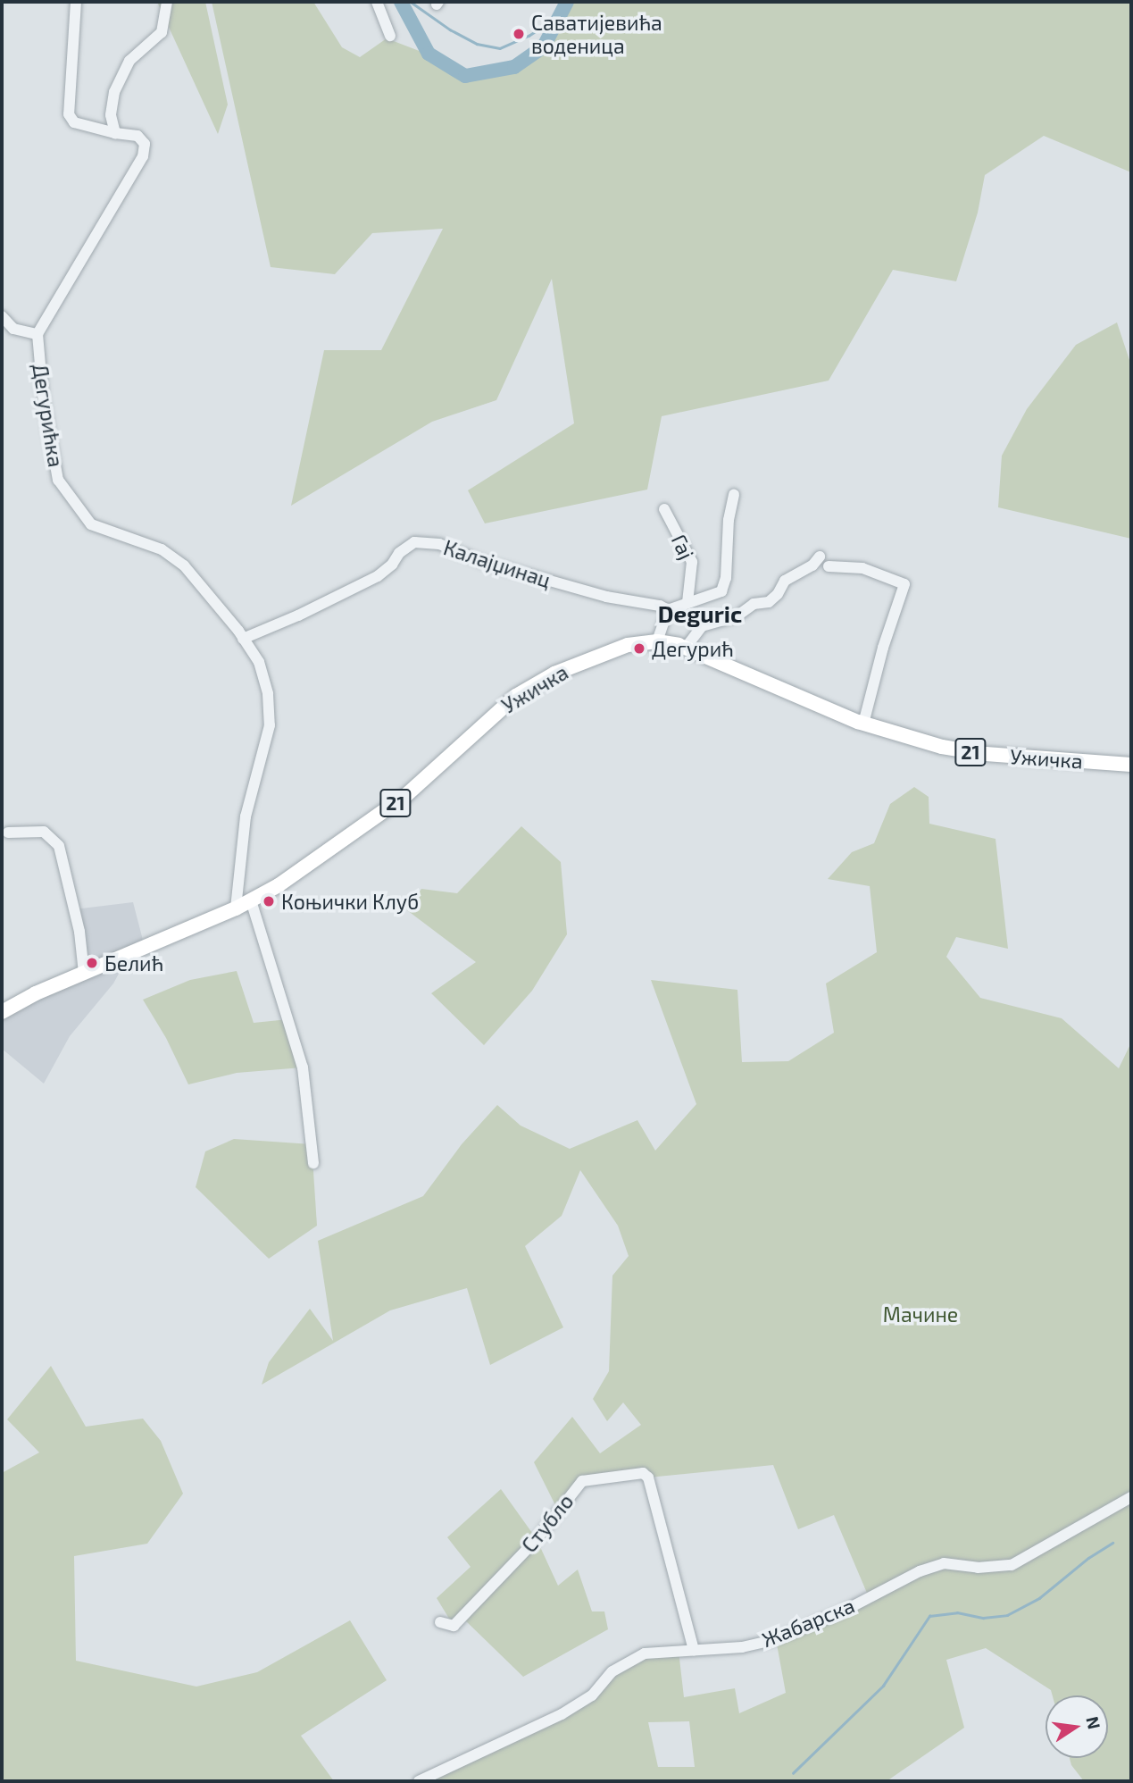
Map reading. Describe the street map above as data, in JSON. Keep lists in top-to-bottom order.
{
  "streets": {
    "main road": ["Ужичка", "21"],
    "street": [
      "Дегурићка",
      "Гај",
      "Калајџинац",
      "Стубло",
      "Жабарска"
    ]
  },
  "crossings": [
    ["Дегурићка", "Калајџинац"],
    ["Дегурићка", "Ужичка"],
    ["Стубло", "Жабарска"]
  ],
  "districts": ["Deguric"],
  "parks": ["Мачине"],
  "places": [
    "Саватијевића воденица",
    "Дегурић",
    "Коњички Клуб",
    "Белић"
  ],
  "north": "right"
}
